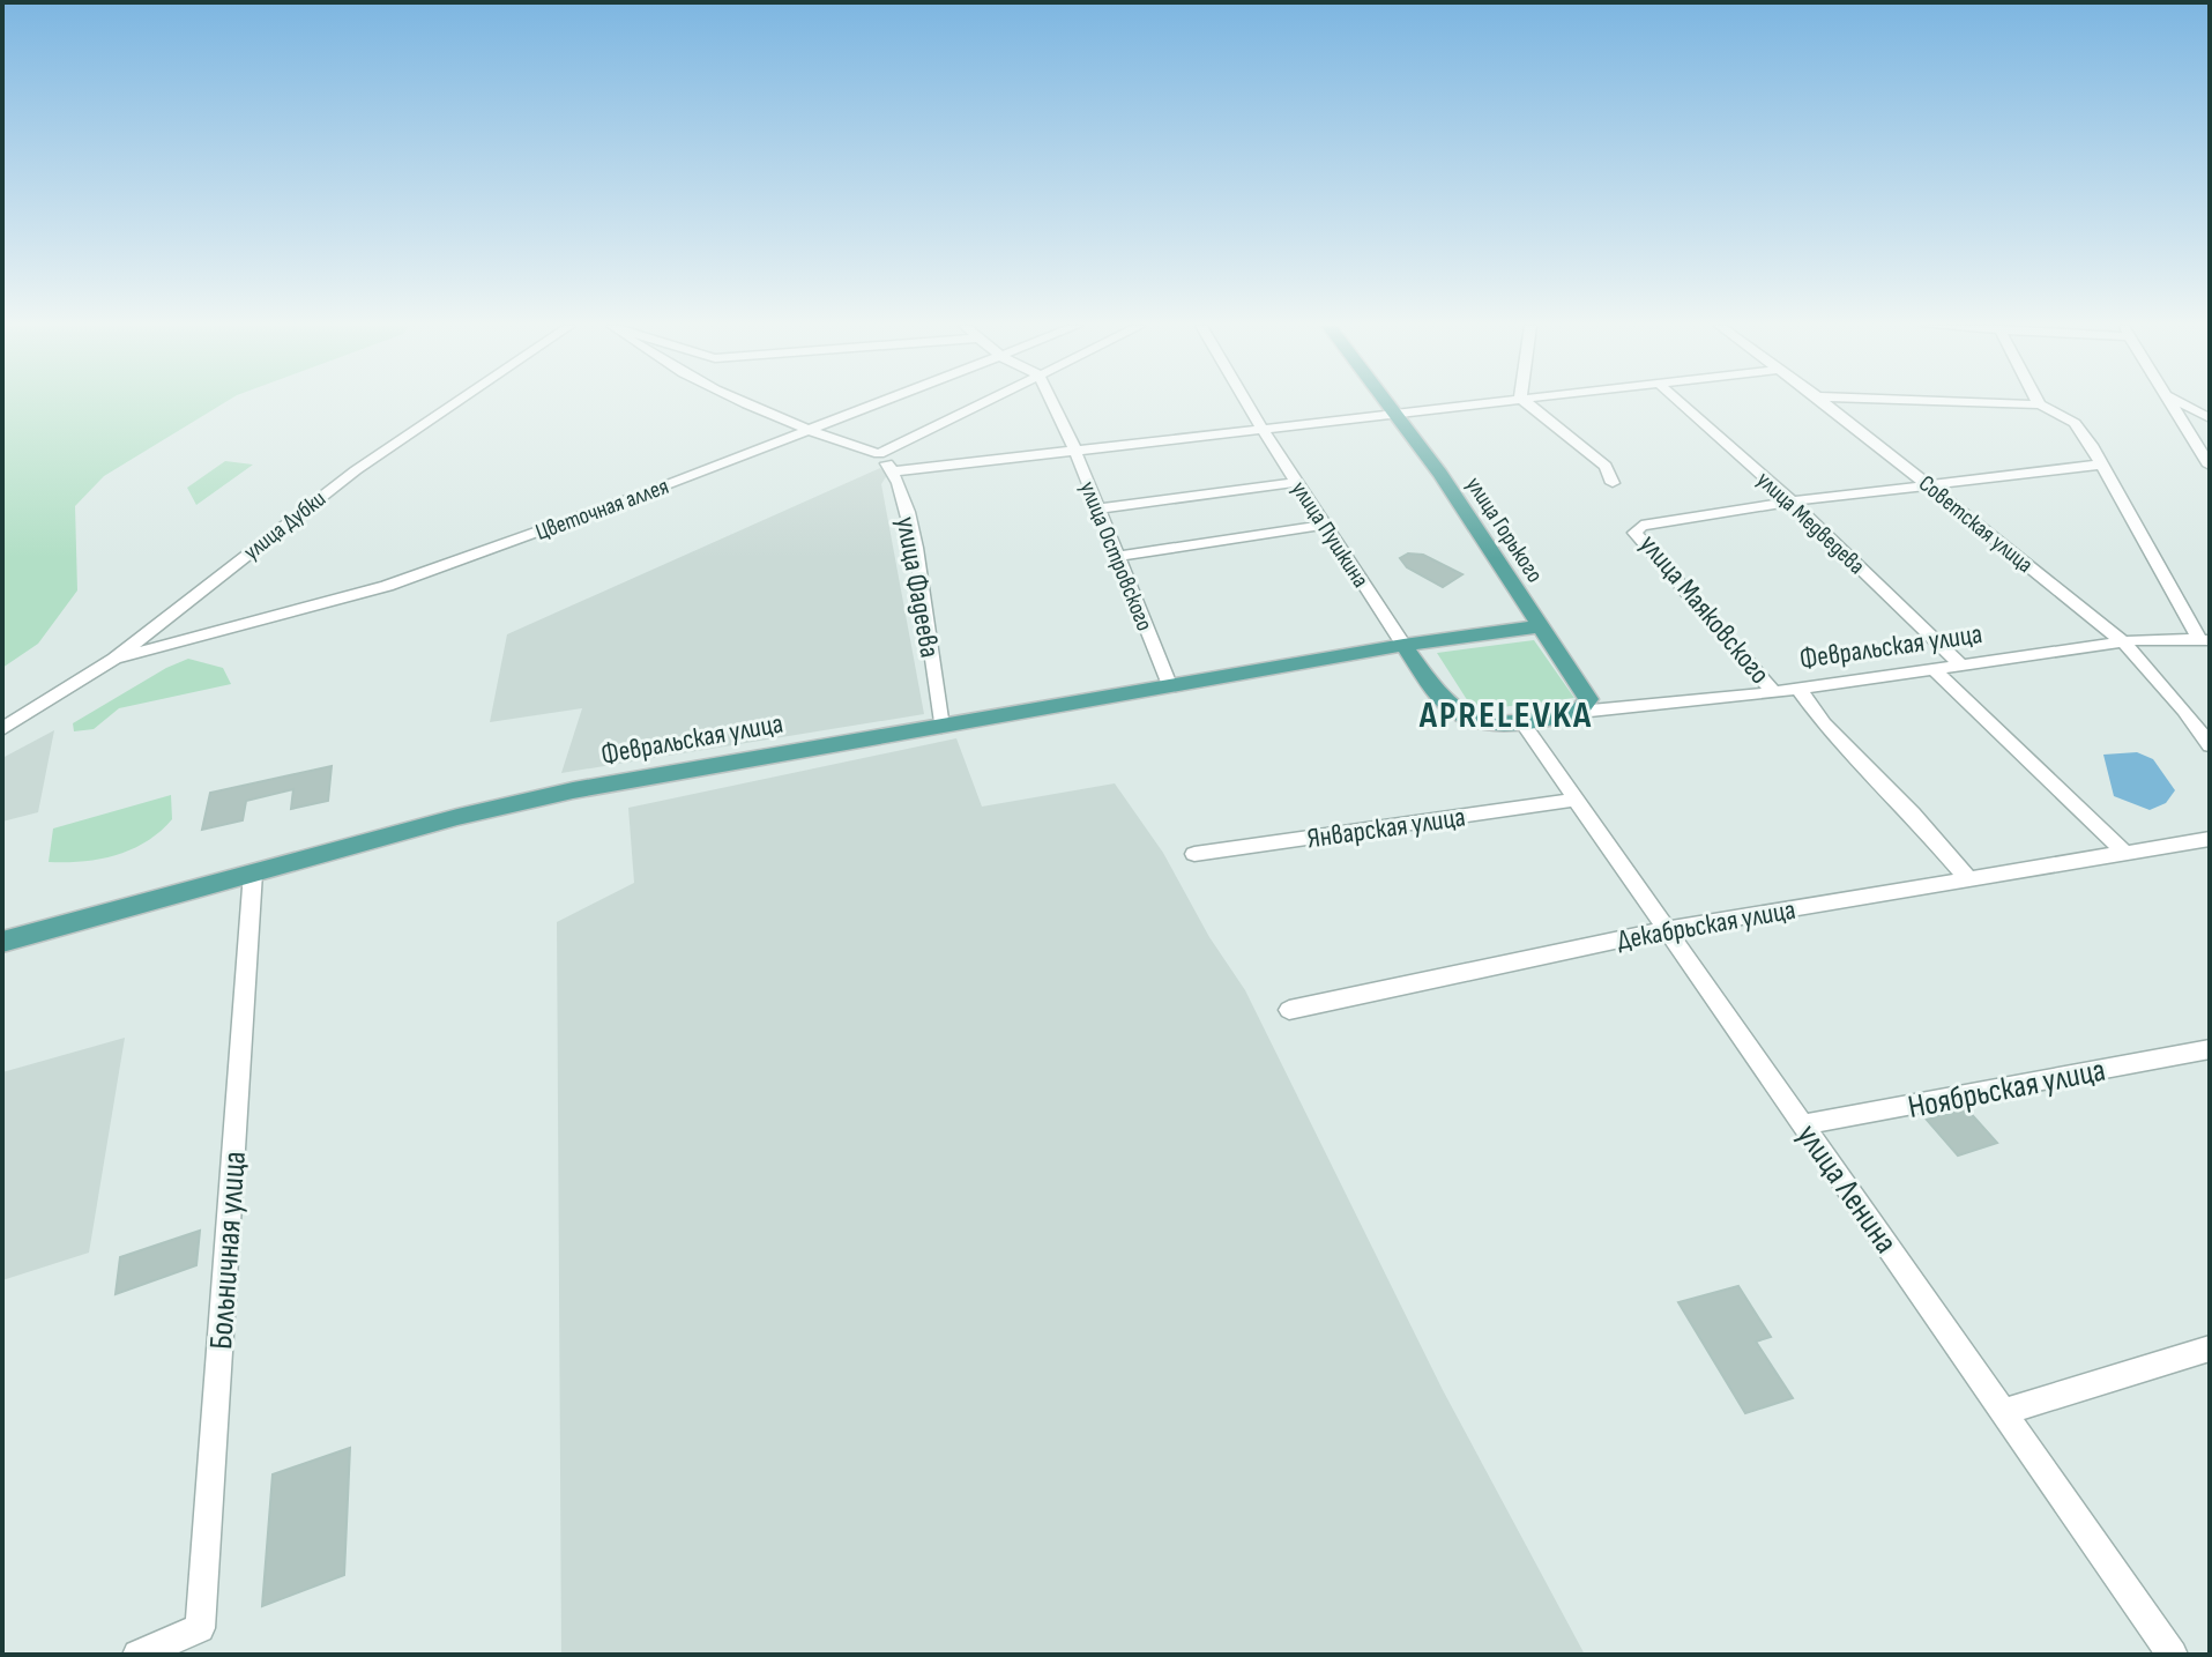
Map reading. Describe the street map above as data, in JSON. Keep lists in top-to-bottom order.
{
  "streets": {
    "main road": ["улица Горького", "Февральская улица"],
    "street": [
      "Цветочная аллея",
      "улица Медведева",
      "Советская улица",
      "улица Дубки",
      "улица Пушкина",
      "улица Островского",
      "улица Фадеева",
      "улица Маяковского",
      "Январская улица",
      "Декабрьская улица",
      "Ноябрьская улица",
      "улица Ленина",
      "Больничная улица"
    ]
  },
  "crossings": [
    ["Цветочная аллея", "улица Дубки"],
    ["улица Медведева", "улица Маяковского"],
    ["улица Медведева", "Февральская улица"],
    ["Советская улица", "Февральская улица"],
    ["улица Горького", "Февральская улица"],
    ["улица Пушкина", "Февральская улица"],
    ["улица Островского", "Февральская улица"],
    ["улица Фадеева", "Февральская улица"],
    ["улица Маяковского", "Февральская улица"],
    ["Февральская улица", "Больничная улица"],
    ["Январская улица", "улица Ленина"],
    ["Декабрьская улица", "улица Ленина"],
    ["Ноябрьская улица", "улица Ленина"]
  ],
  "districts": ["APRELEVKA"]
}
